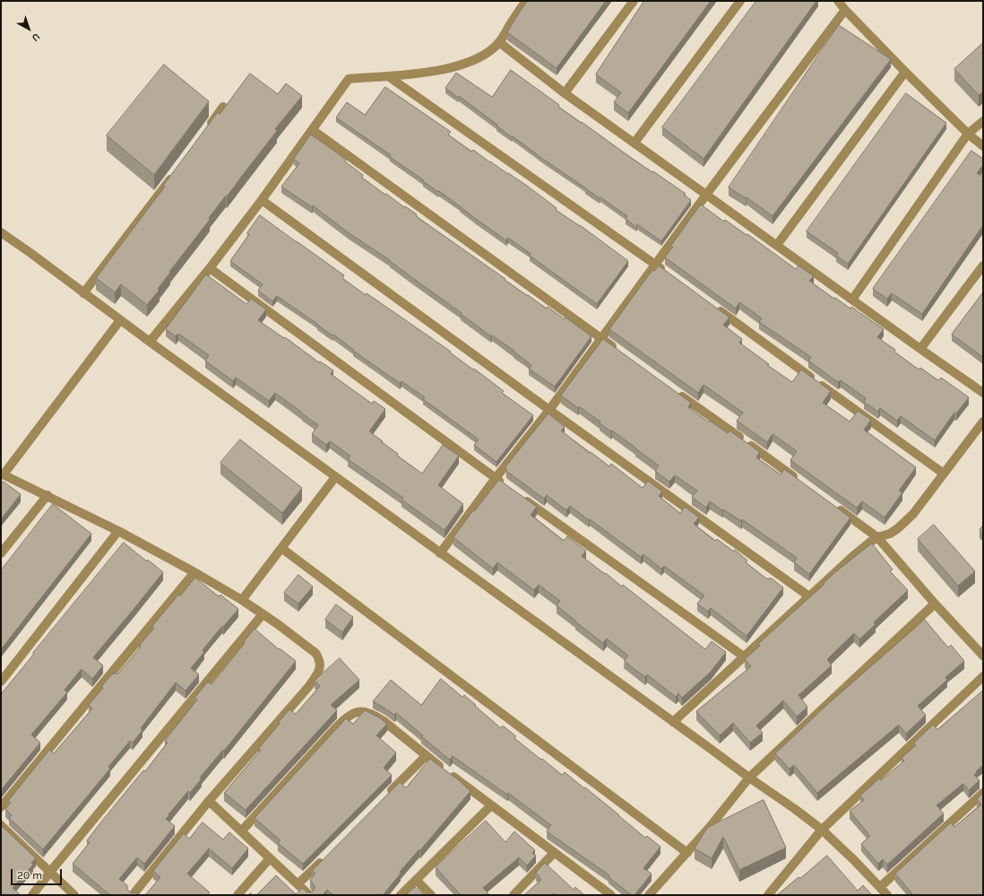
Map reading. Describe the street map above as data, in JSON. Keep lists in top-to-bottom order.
{
  "scale_bar": "20 m",
  "north": "bottom right"
}
